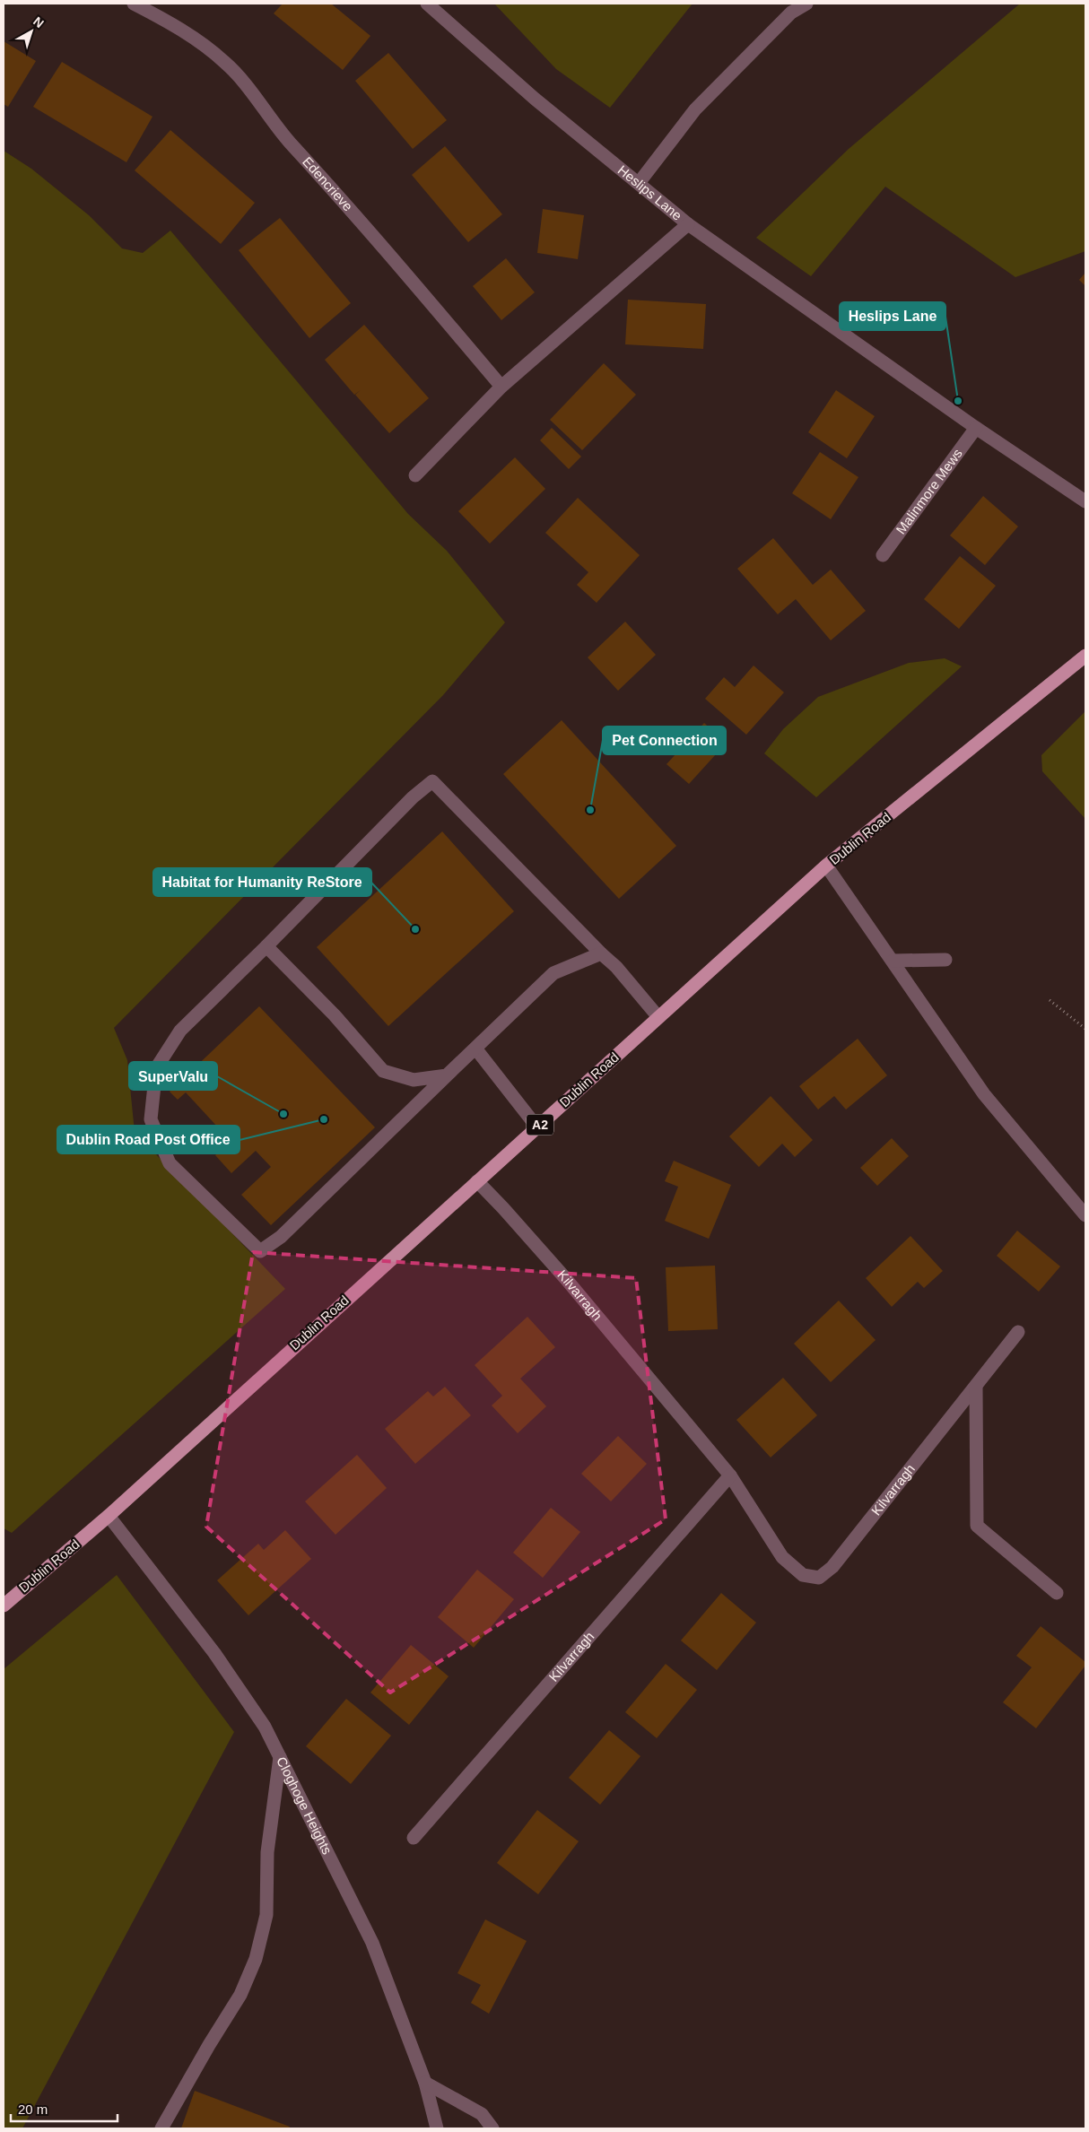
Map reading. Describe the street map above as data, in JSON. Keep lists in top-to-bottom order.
{
  "streets": {
    "main road": ["Dublin Road", "A2"],
    "street": [
      "Edencrieve",
      "Heslips Lane",
      "Malinmore Mews",
      "Kilvarragh",
      "Cloghoge Heights"
    ]
  },
  "crossings": [
    ["Heslips Lane", "Malinmore Mews"],
    ["Dublin Road", "Kilvarragh"],
    ["Dublin Road", "Cloghoge Heights"]
  ],
  "places": [
    "Heslips Lane",
    "Pet Connection",
    "Habitat for Humanity ReStore",
    "SuperValu",
    "Dublin Road Post Office"
  ],
  "scale_bar": "20 m",
  "north": "top right"
}
